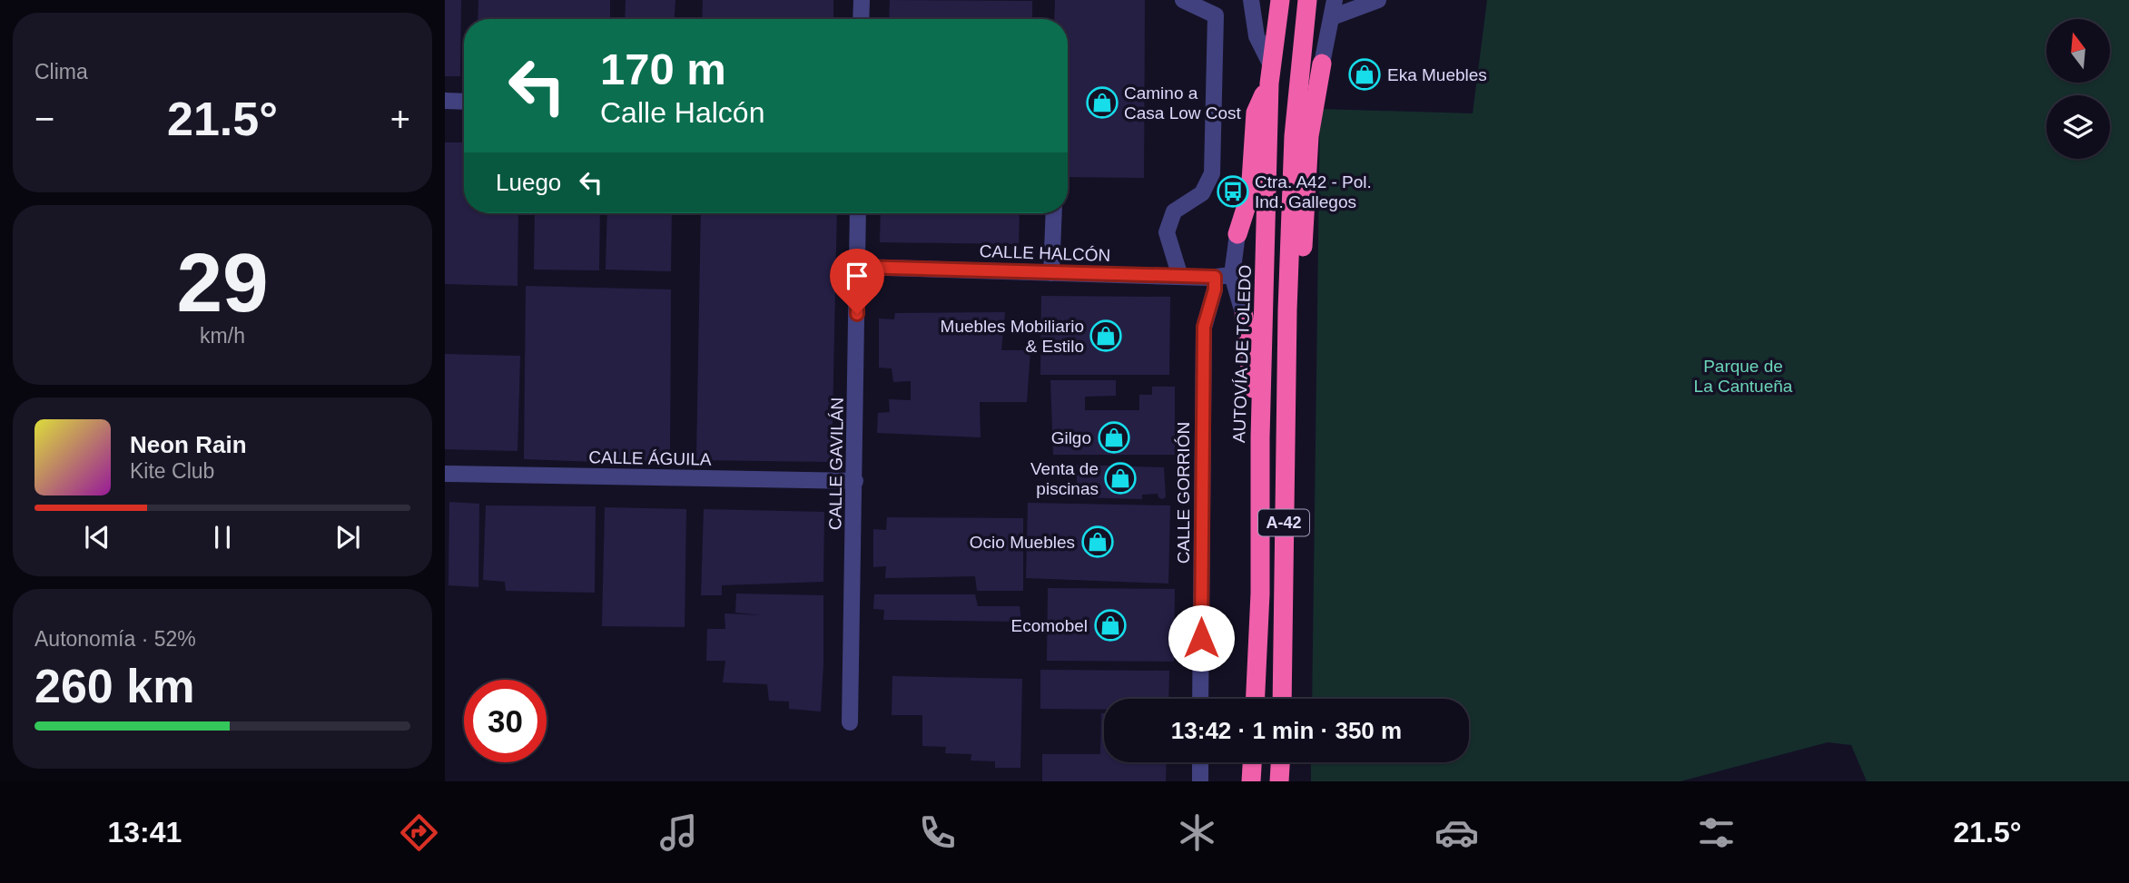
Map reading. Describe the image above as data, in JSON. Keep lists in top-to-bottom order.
{
  "streets": {
    "highway": ["AUTOVÍA DE TOLEDO", "A-42"],
    "street": [
      "CALLE HALCÓN",
      "CALLE ÁGUILA",
      "CALLE GAVILÁN",
      "CALLE GORRIÓN"
    ]
  },
  "crossings": [
    ["CALLE HALCÓN", "CALLE GAVILÁN"],
    ["CALLE HALCÓN", "CALLE GORRIÓN"],
    ["CALLE ÁGUILA", "CALLE GAVILÁN"]
  ],
  "parks": ["Parque de La Cantueña"],
  "places": {
    "shop": [
      "Eka Muebles",
      "Camino a Casa Low Cost",
      "Muebles Mobiliario & Estilo",
      "Gilgo",
      "Venta de piscinas",
      "Ocio Muebles",
      "Ecomobel"
    ],
    "bus stop": ["Ctra. A42 - Pol. Ind. Gallegos"]
  },
  "north": "top",
  "page": {
    "tile": [
      "Clima",
      ["29", "km/h"],
      ["Autonomía · 52%", "260 km"]
    ],
    "turn": ["170 m", "Calle Halcón"],
    "heat": ["−", "21.5°", "+"],
    "then": "Luego",
    "song": ["Neon Rain", "Kite Club"],
    "limit": "30",
    "trip": "13:42 · 1 min · 350 m",
    "tabs": ["13:41", "21.5°"]
  }
}
